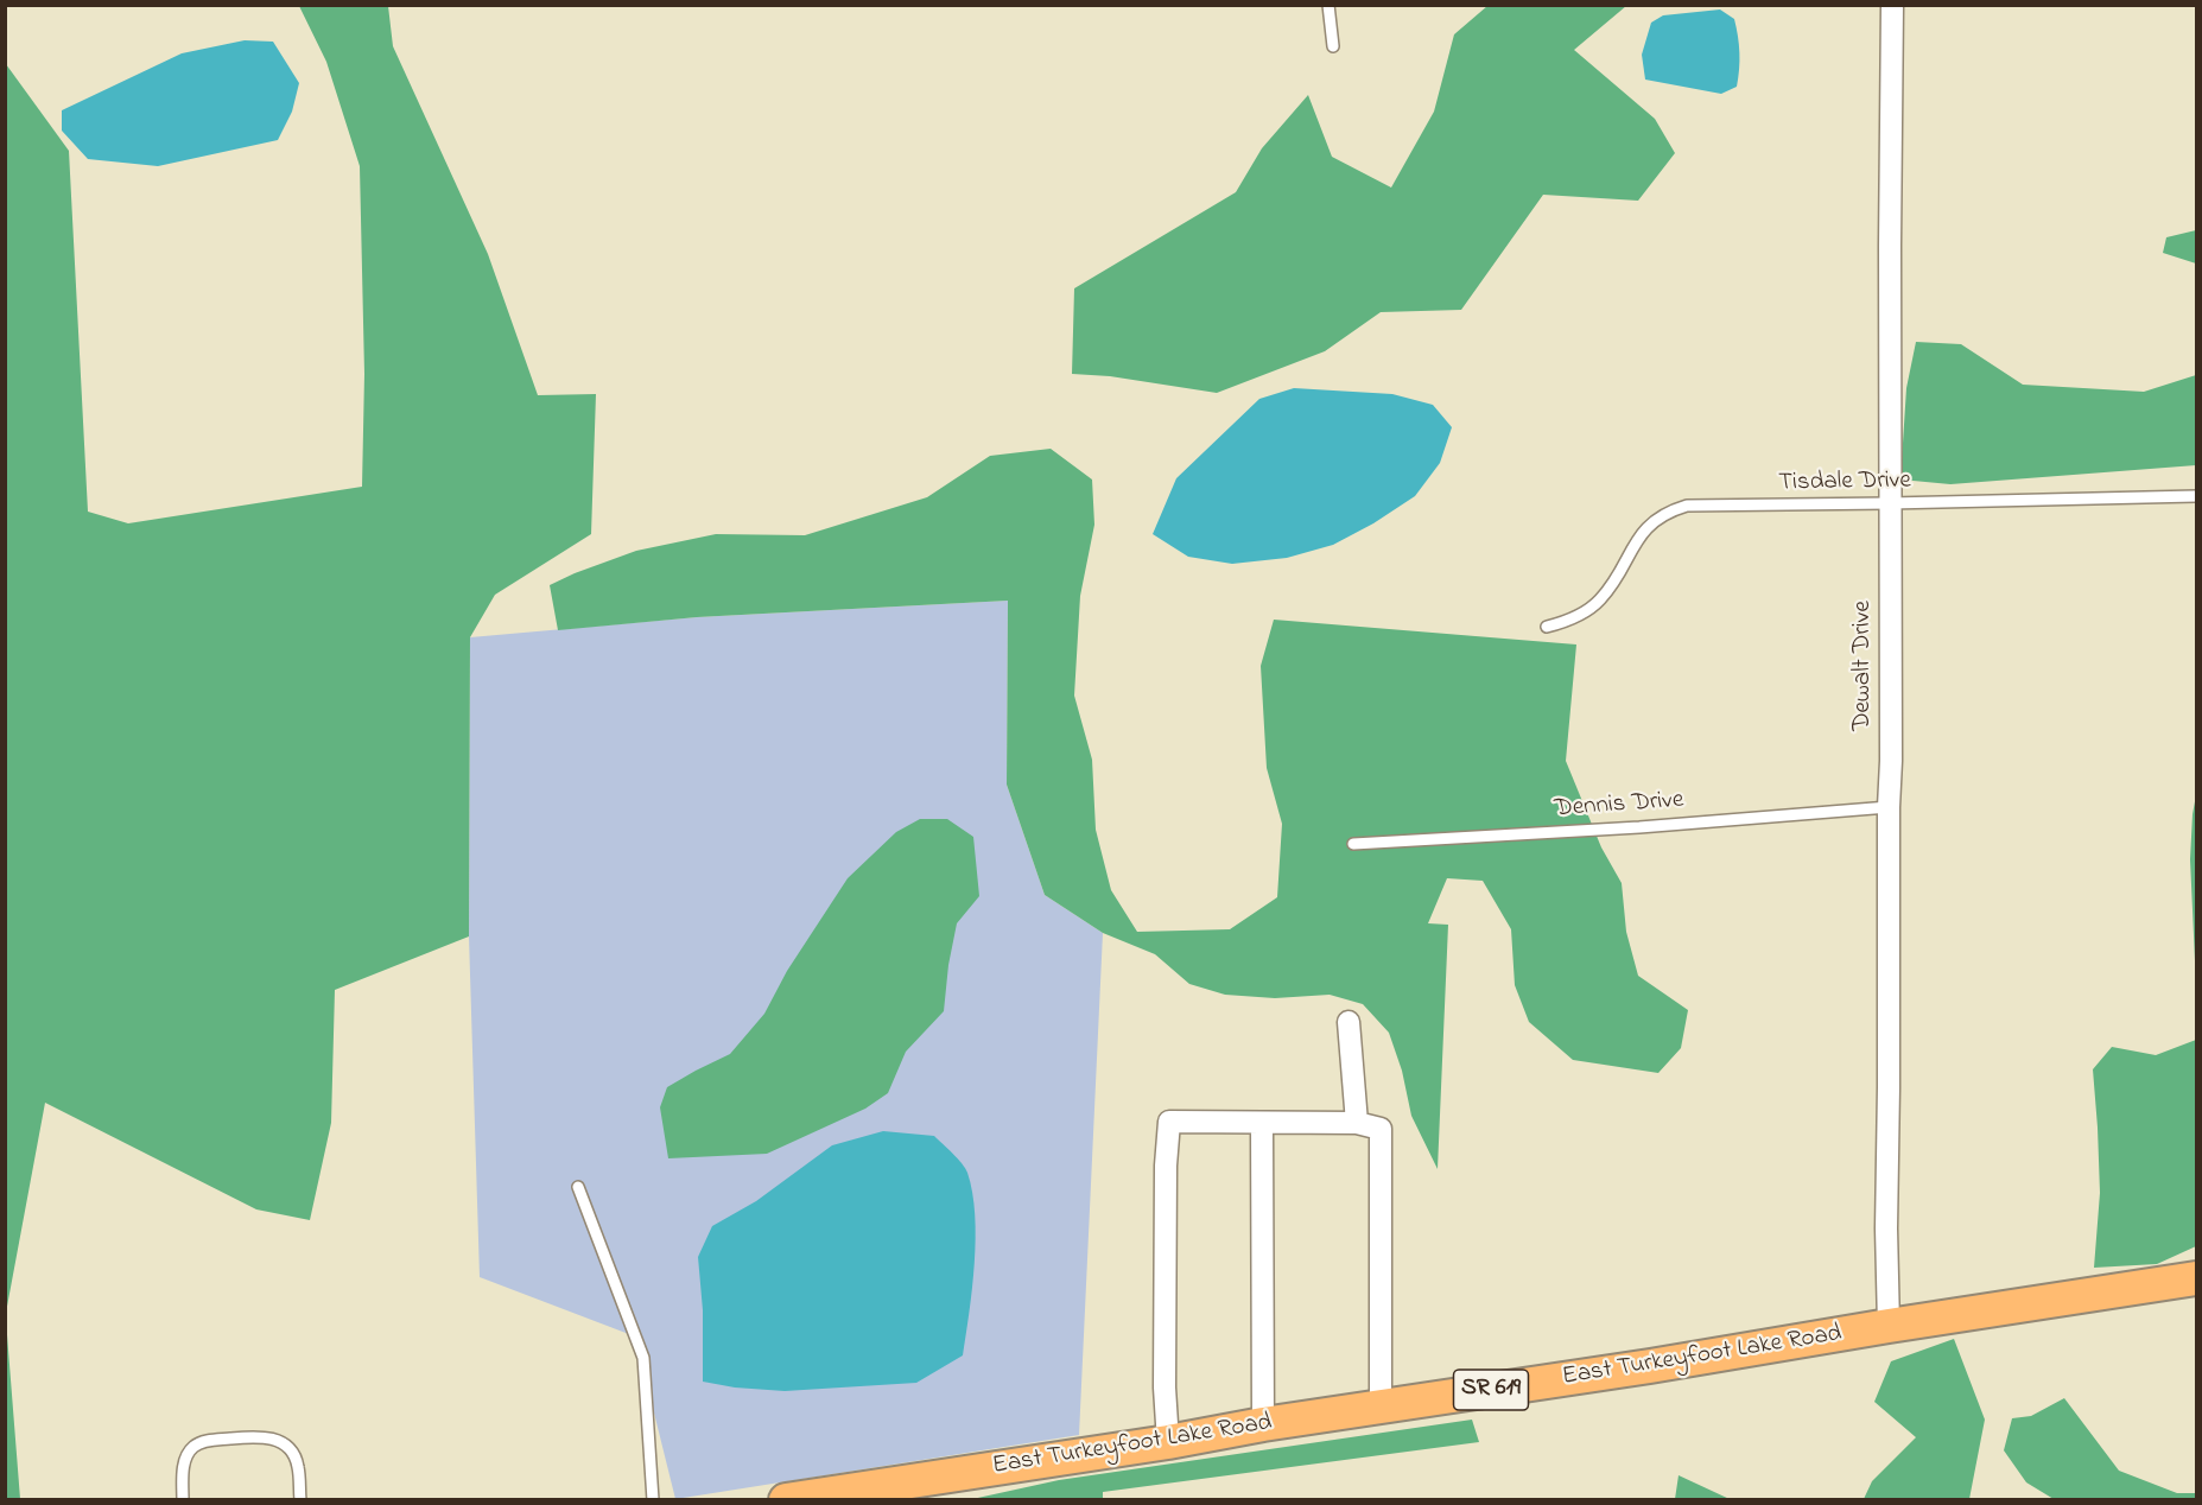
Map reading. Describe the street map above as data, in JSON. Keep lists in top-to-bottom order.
{
  "streets": {
    "main road": ["East Turkeyfoot Lake Road", "SR 619"],
    "street": ["Dewalt Drive"],
    "lane": ["Tisdale Drive", "Dennis Drive"]
  },
  "crossings": [
    ["Tisdale Drive", "Dewalt Drive"],
    ["Dewalt Drive", "Dennis Drive"],
    ["Dewalt Drive", "East Turkeyfoot Lake Road"]
  ]
}
